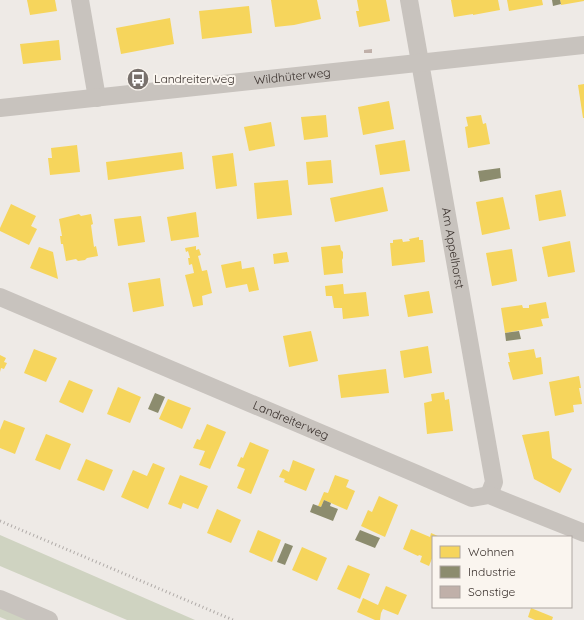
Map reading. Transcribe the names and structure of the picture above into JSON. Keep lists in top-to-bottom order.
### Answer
{
  "streets": {
    "street": ["Wildhüterweg", "Am Appelhorst", "Landreiterweg"]
  },
  "crossings": [
    ["Wildhüterweg", "Am Appelhorst"],
    ["Am Appelhorst", "Landreiterweg"]
  ],
  "places": {
    "bus stop": ["Landreiterweg"]
  },
  "legend": ["Wohnen", "Industrie", "Sonstige"]
}
